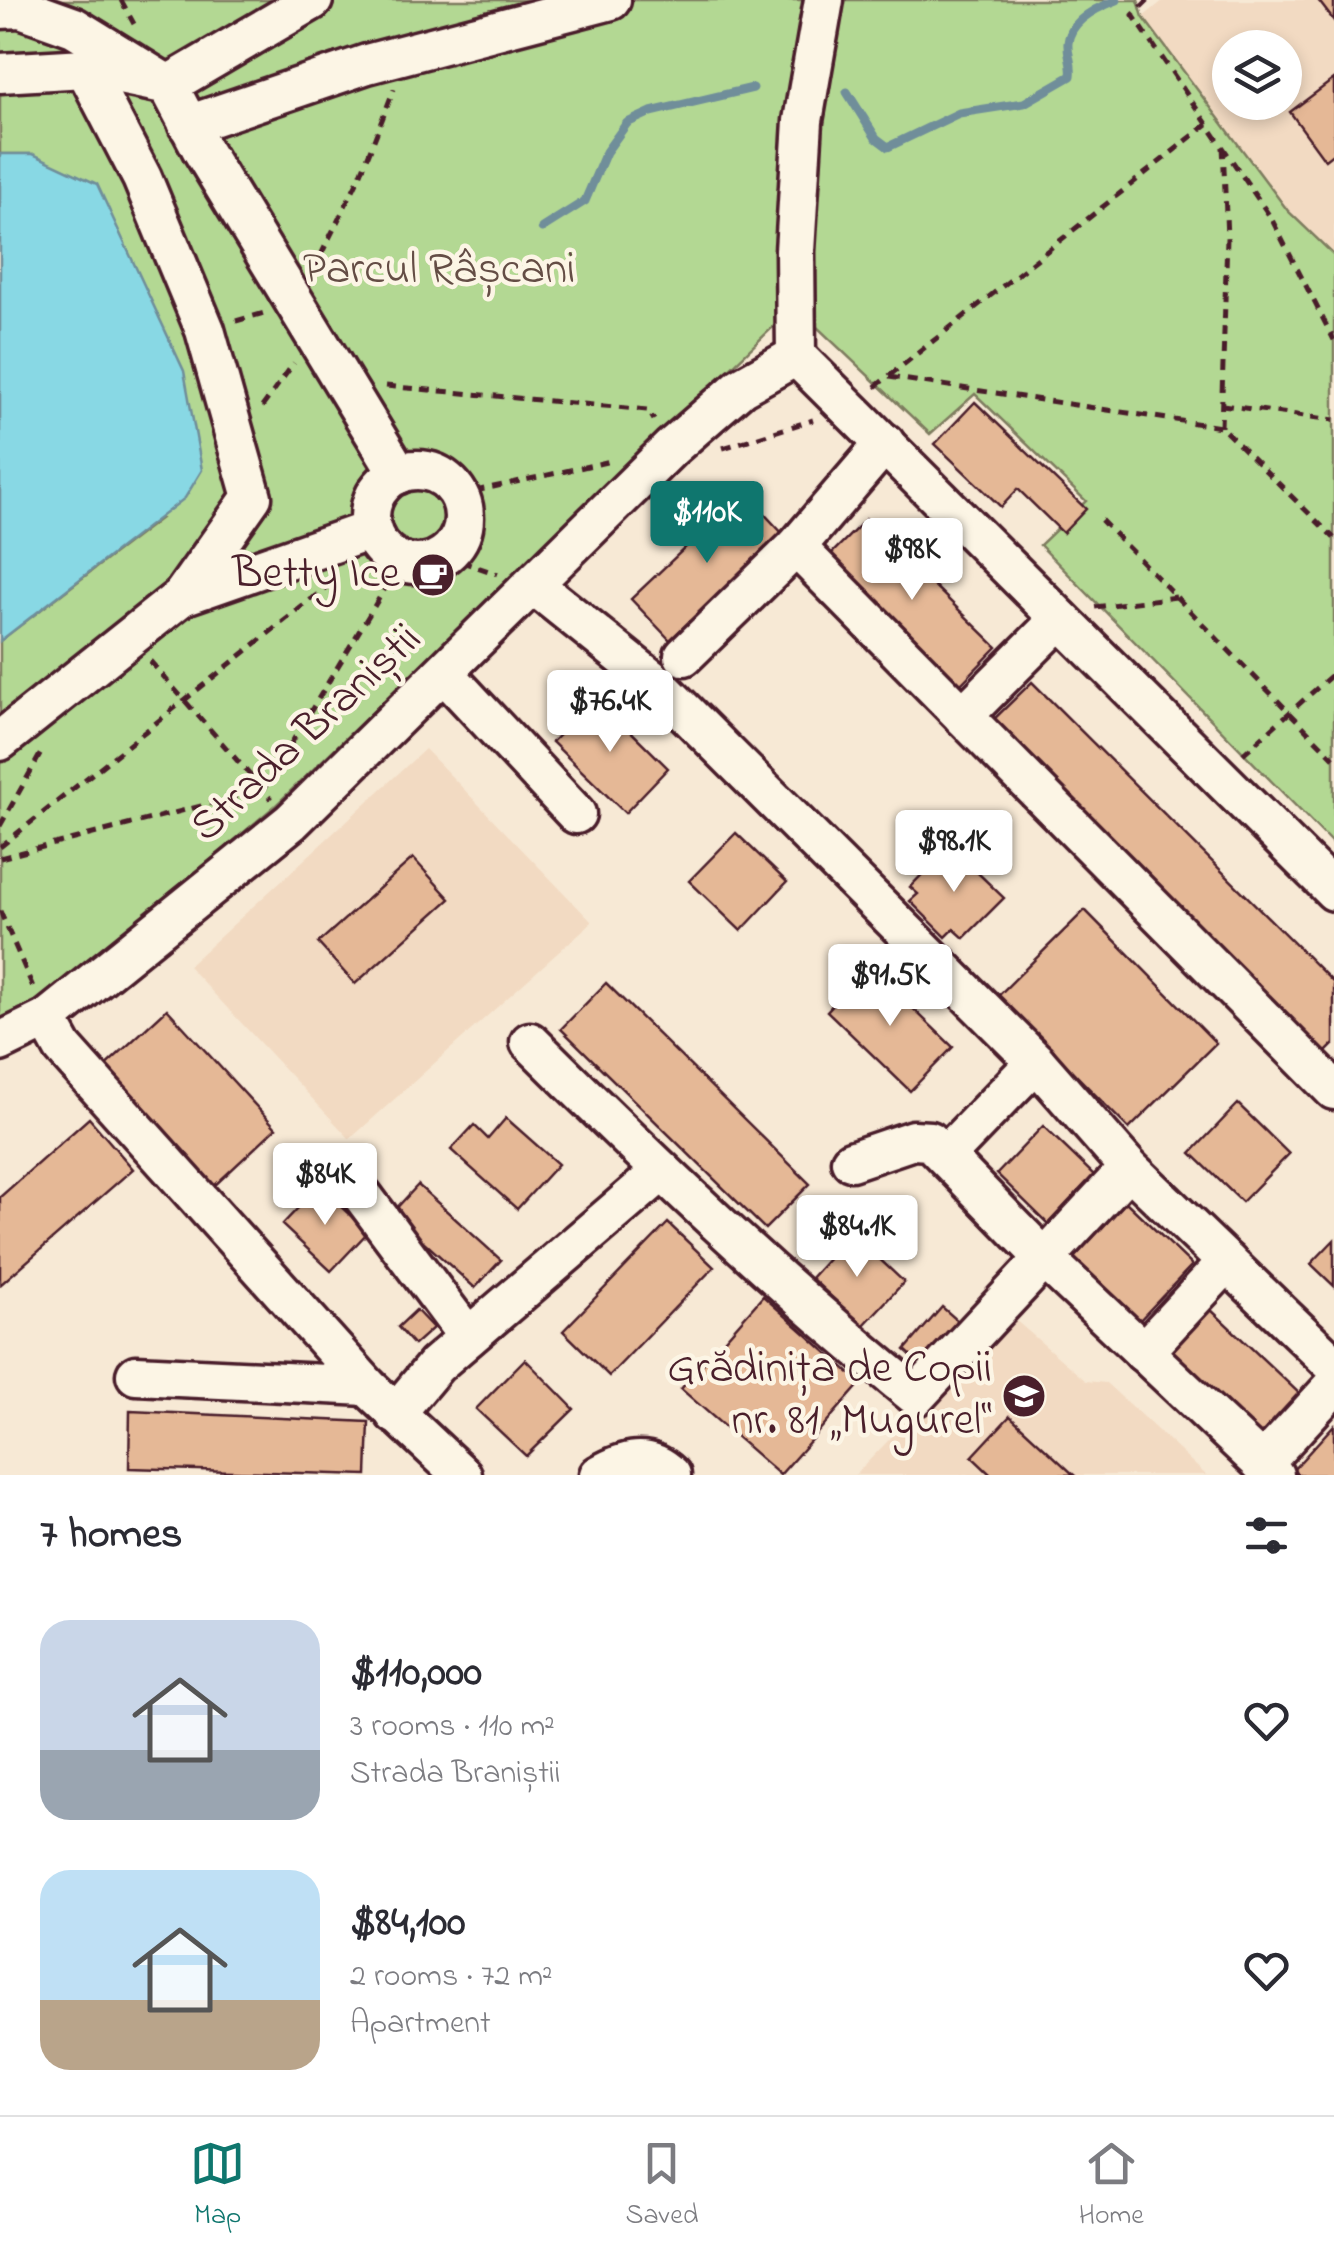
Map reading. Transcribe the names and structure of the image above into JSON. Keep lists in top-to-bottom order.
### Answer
{
  "streets": {
    "street": ["Strada Braniștii"]
  },
  "parks": ["Parcul Râșcani"],
  "places": {
    "cafe": ["Betty Ice"],
    "school or university": ["Grădinița de Copii nr. 81 „Mugurel“"]
  },
  "page": {
    "price": [
      "$110K",
      "$98K",
      "$76.4K",
      "$98.1K",
      "$91.5K",
      "$84K",
      "$84.1K"
    ],
    "heading": "7 homes",
    "list": [
      {
        "name": "$110,000",
        "note": "3 rooms · 110 m² · Strada Braniștii"
      },
      {
        "name": "$84,100",
        "note": "2 rooms · 72 m² · Apartment"
      }
    ],
    "tabs": ["Map", "Saved", "Home"]
  }
}
